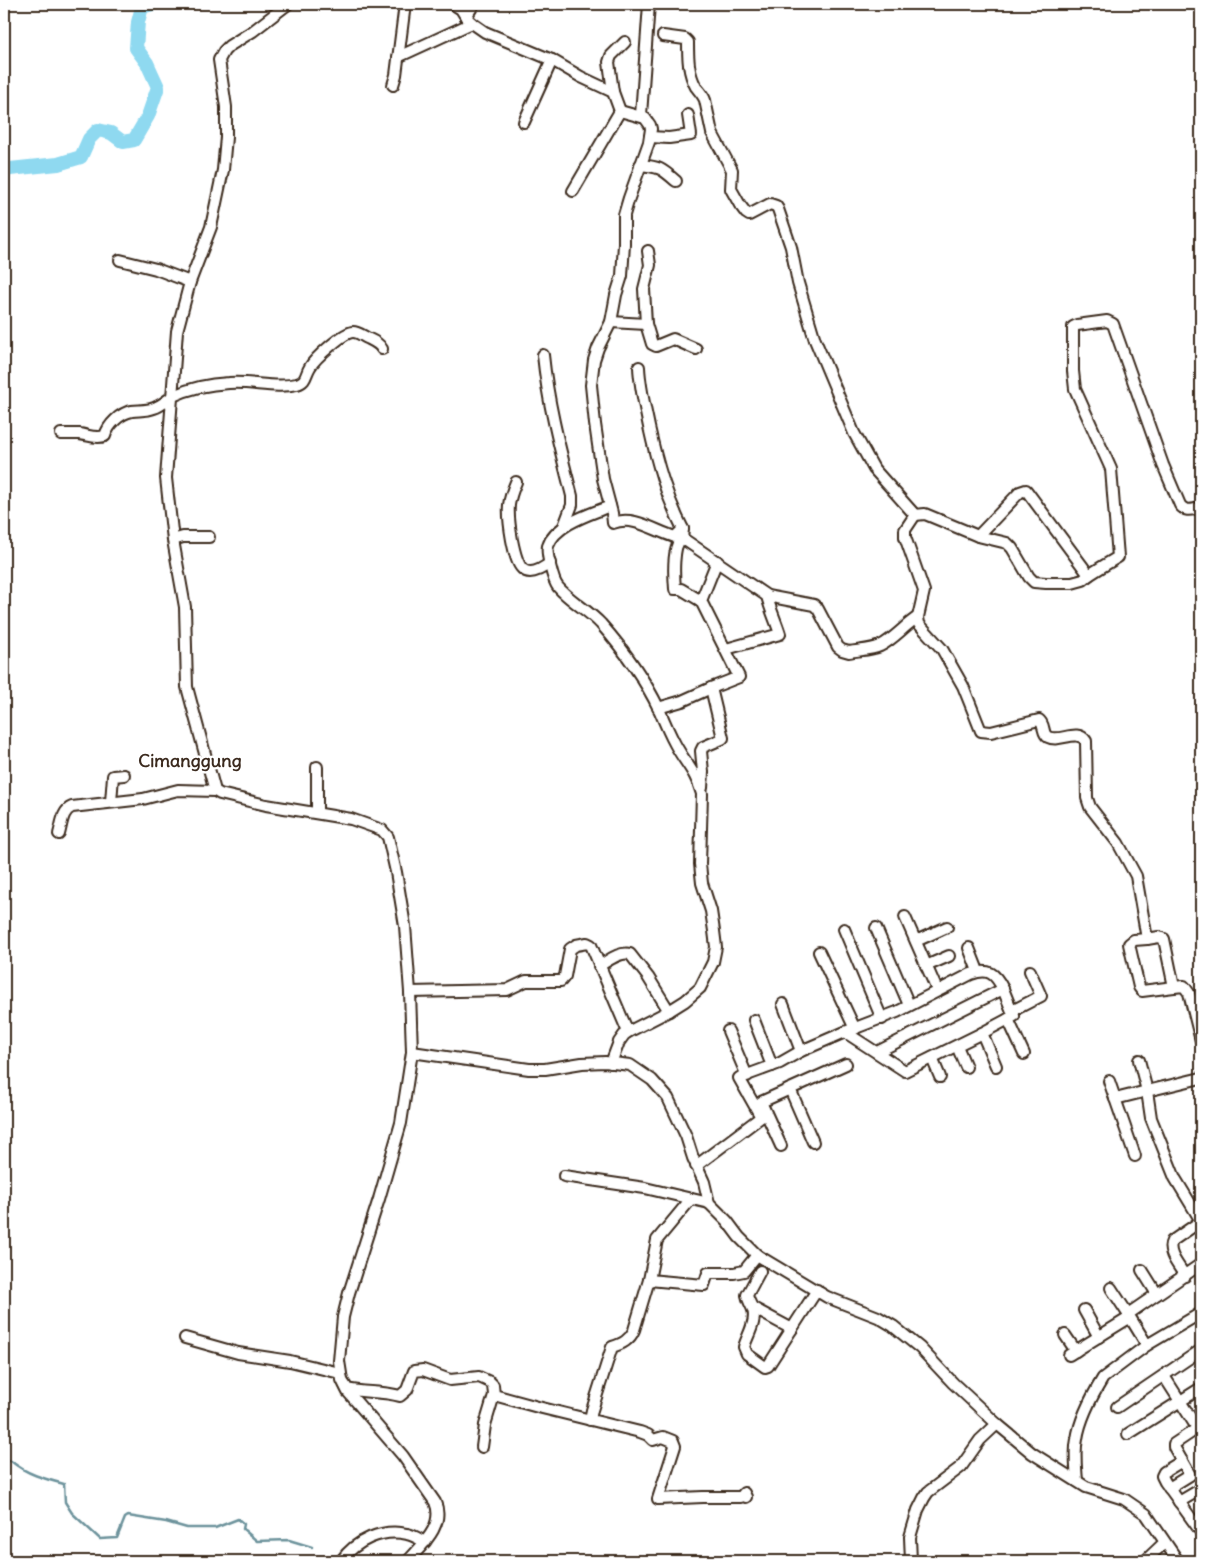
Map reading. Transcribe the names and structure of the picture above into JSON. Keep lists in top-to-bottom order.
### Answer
{
  "districts": ["Cimanggung"]
}
